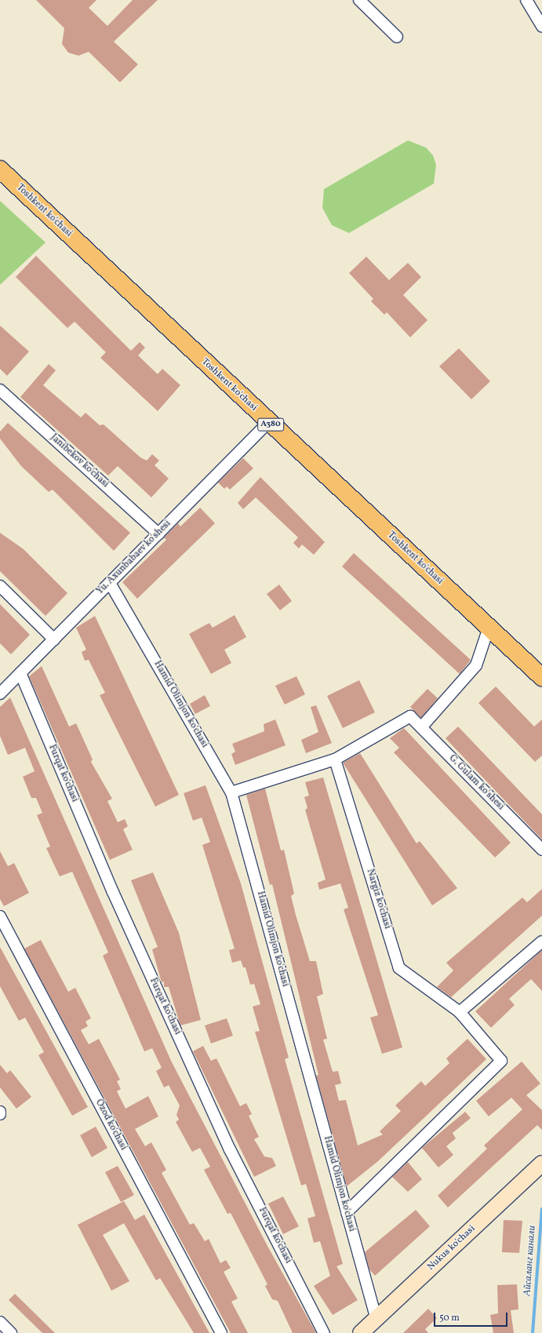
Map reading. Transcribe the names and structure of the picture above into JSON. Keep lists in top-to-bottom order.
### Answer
{
  "streets": {
    "highway": ["Toshkent ko'chasi", "A380"],
    "main road": ["Nukus ko'chasi"],
    "street": [
      "Janibekov ko'chasi",
      "Yu. Axunbabaev ko'shesi",
      "Hamid Olimjon ko'chasi",
      "Furqat ko'chasi",
      "G. Gulam ko'shesi",
      "Nargiz ko'chasi",
      "Ozod ko'chasi"
    ]
  },
  "crossings": [
    ["Toshkent ko'chasi", "Yu. Axunbabaev ko'shesi"],
    ["Janibekov ko'chasi", "Yu. Axunbabaev ko'shesi"],
    ["Yu. Axunbabaev ko'shesi", "Hamid Olimjon ko'chasi"],
    ["Yu. Axunbabaev ko'shesi", "Furqat ko'chasi"],
    ["Hamid Olimjon ko'chasi", "Nargiz ko'chasi"],
    ["Hamid Olimjon ko'chasi", "Nukus ko'chasi"],
    ["G. Gulam ko'shesi", "Nargiz ko'chasi"]
  ],
  "water": ["Айсаланг канали"],
  "scale_bar": "50 m"
}
